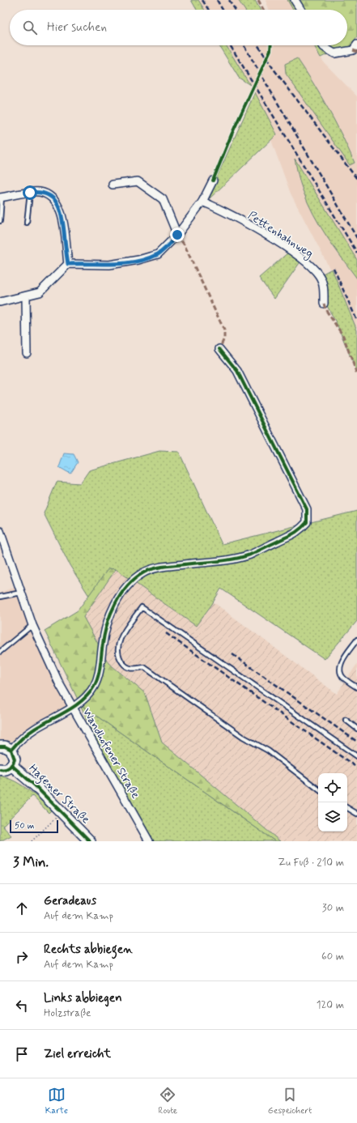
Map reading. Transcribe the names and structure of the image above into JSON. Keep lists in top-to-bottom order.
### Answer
{
  "streets": {
    "main road": ["Hagener Straße"],
    "street": ["Pettenhahnweg", "Wandhofener Straße"]
  },
  "scale_bar": "50 m",
  "page": {
    "search": "Hier suchen",
    "scale": "50 m",
    "heading": ["3 Min.", "Zu Fuß · 210 m"],
    "list": [
      ["Geradeaus", "Auf dem Kamp", "30 m"],
      ["Rechts abbiegen", "Auf dem Kamp", "60 m"],
      ["Links abbiegen", "Holzstraße", "120 m"],
      "Ziel erreicht"
    ],
    "nav": ["Karte", "Route", "Gespeichert"]
  }
}
